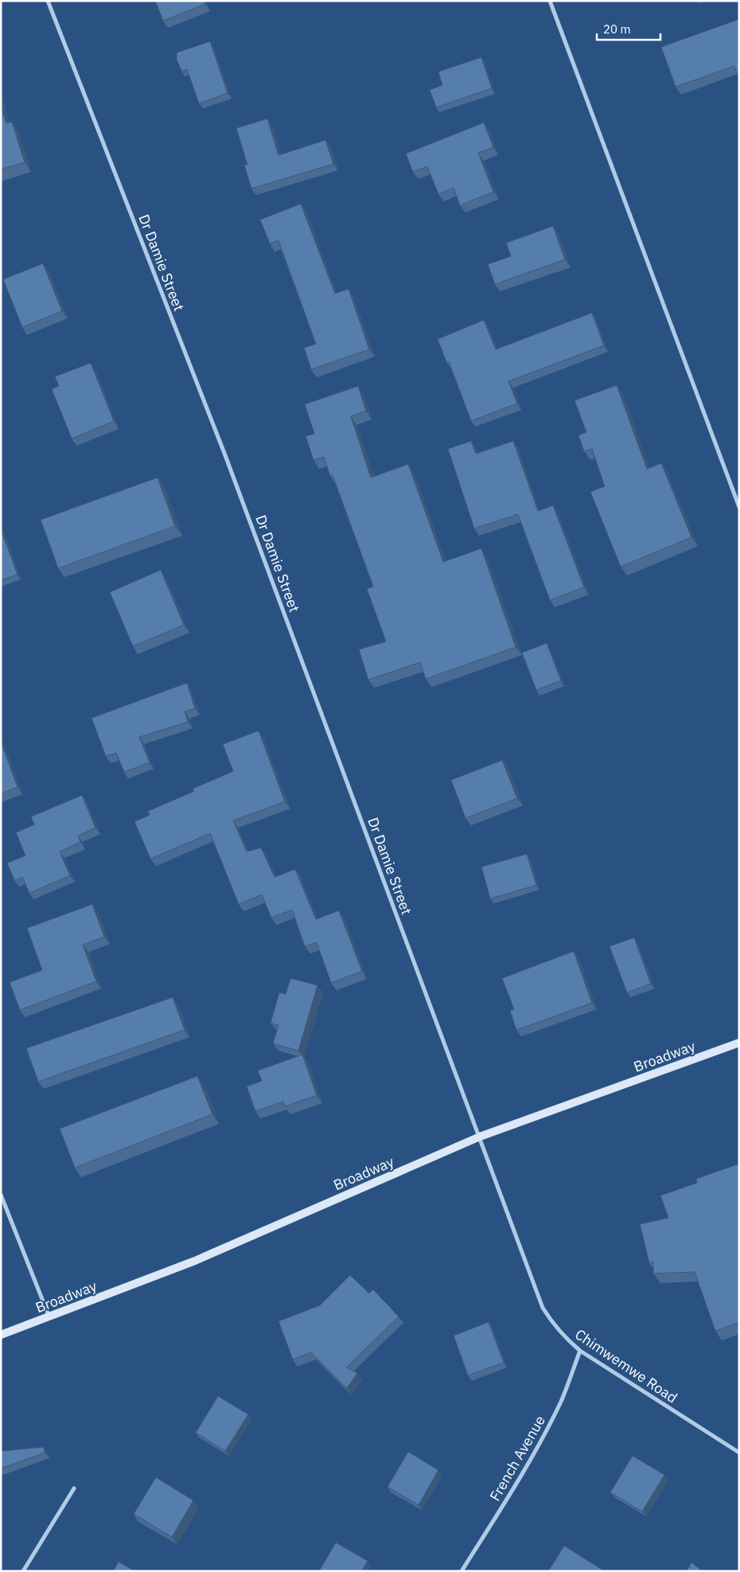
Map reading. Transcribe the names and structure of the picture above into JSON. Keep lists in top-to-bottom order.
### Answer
{
  "streets": {
    "main road": ["Broadway"],
    "street": ["Dr Damie Street", "Chimwemwe Road", "French Avenue"]
  },
  "crossings": [
    ["Dr Damie Street", "Broadway"],
    ["Dr Damie Street", "Chimwemwe Road"],
    ["Broadway", "Chimwemwe Road"],
    ["Chimwemwe Road", "French Avenue"]
  ],
  "scale_bar": "20 m"
}
